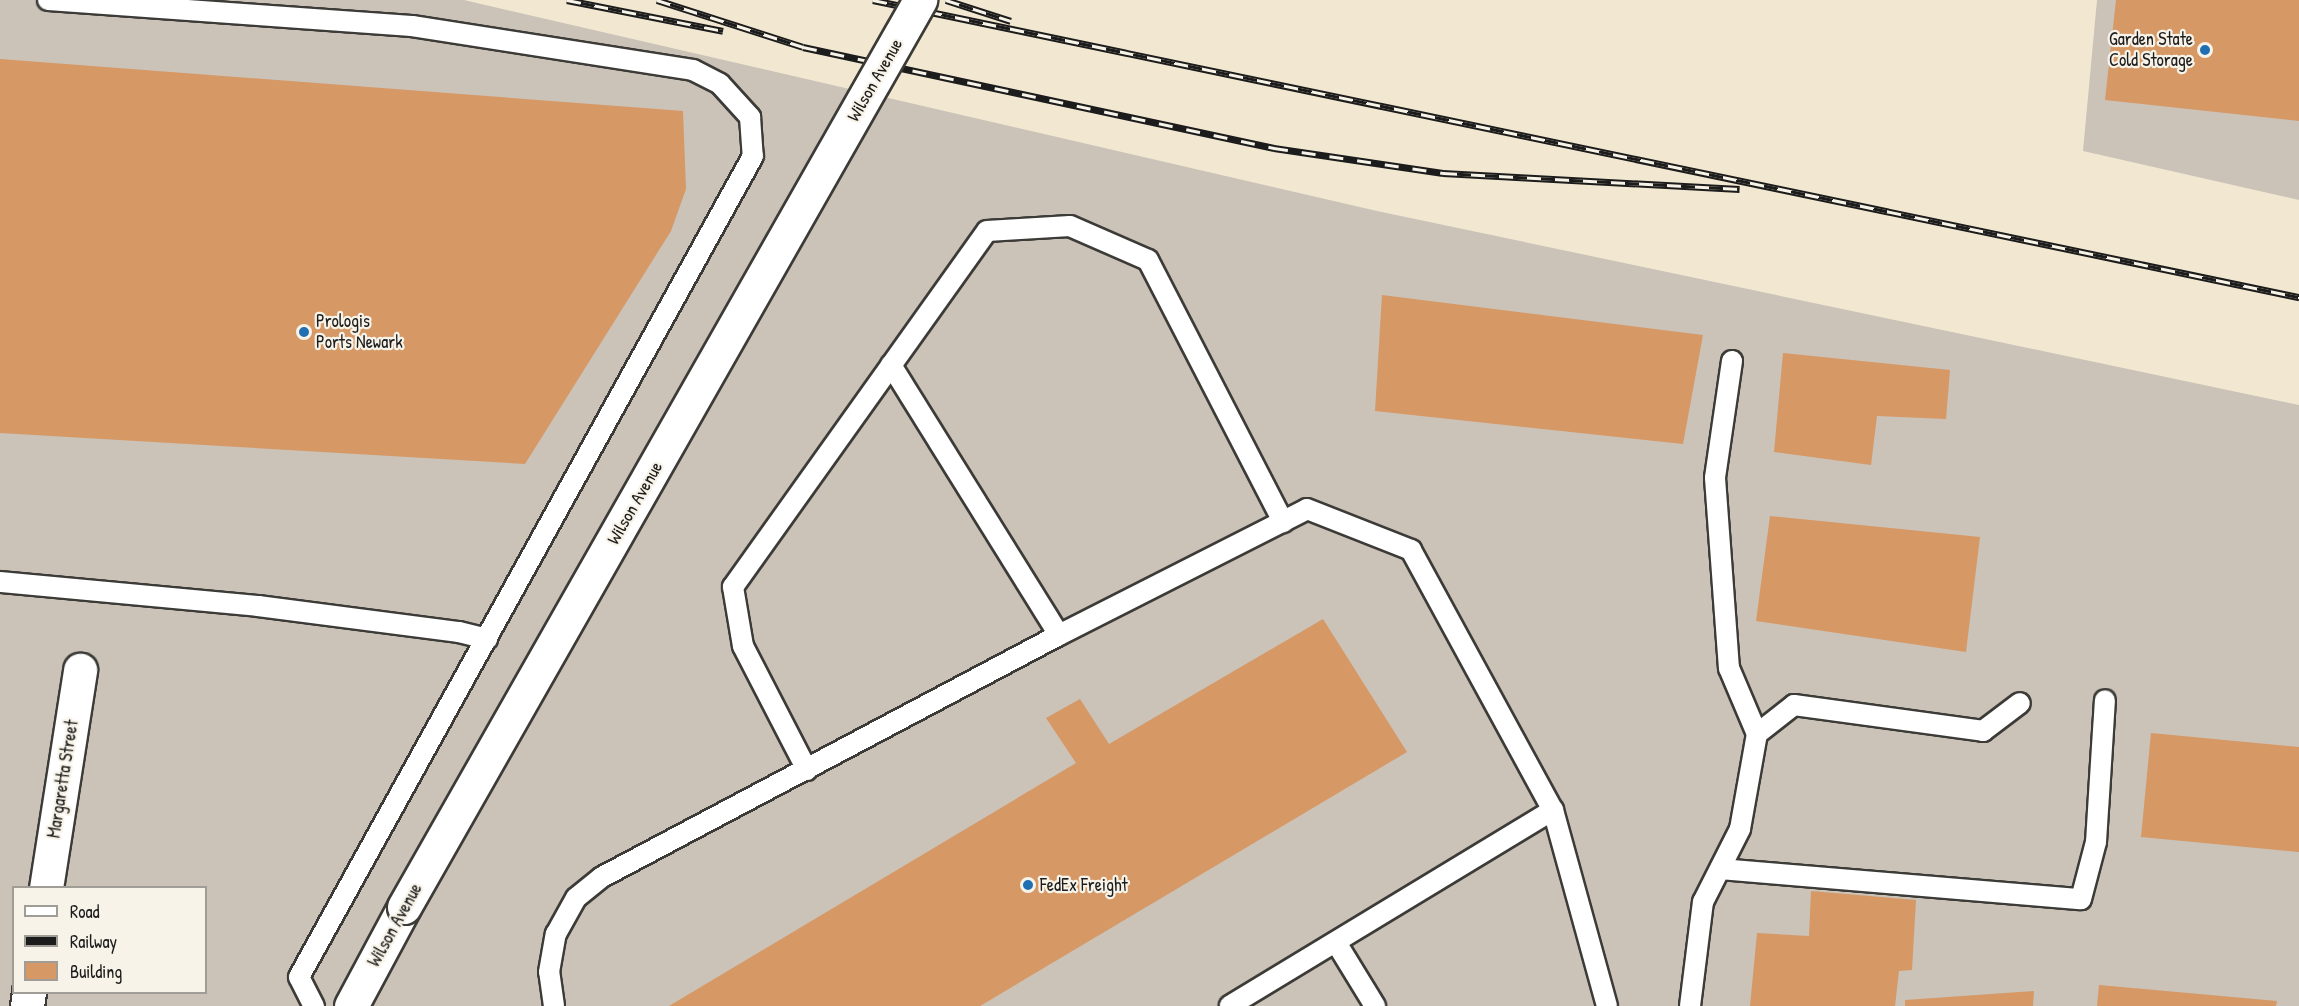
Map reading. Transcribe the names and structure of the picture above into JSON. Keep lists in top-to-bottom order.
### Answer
{
  "streets": {
    "main road": ["Wilson Avenue", "Margaretta Street"]
  },
  "places": ["Garden State Cold Storage", "Prologis Ports Newark", "FedEx Freight"],
  "legend": ["Road", "Railway", "Building"]
}
